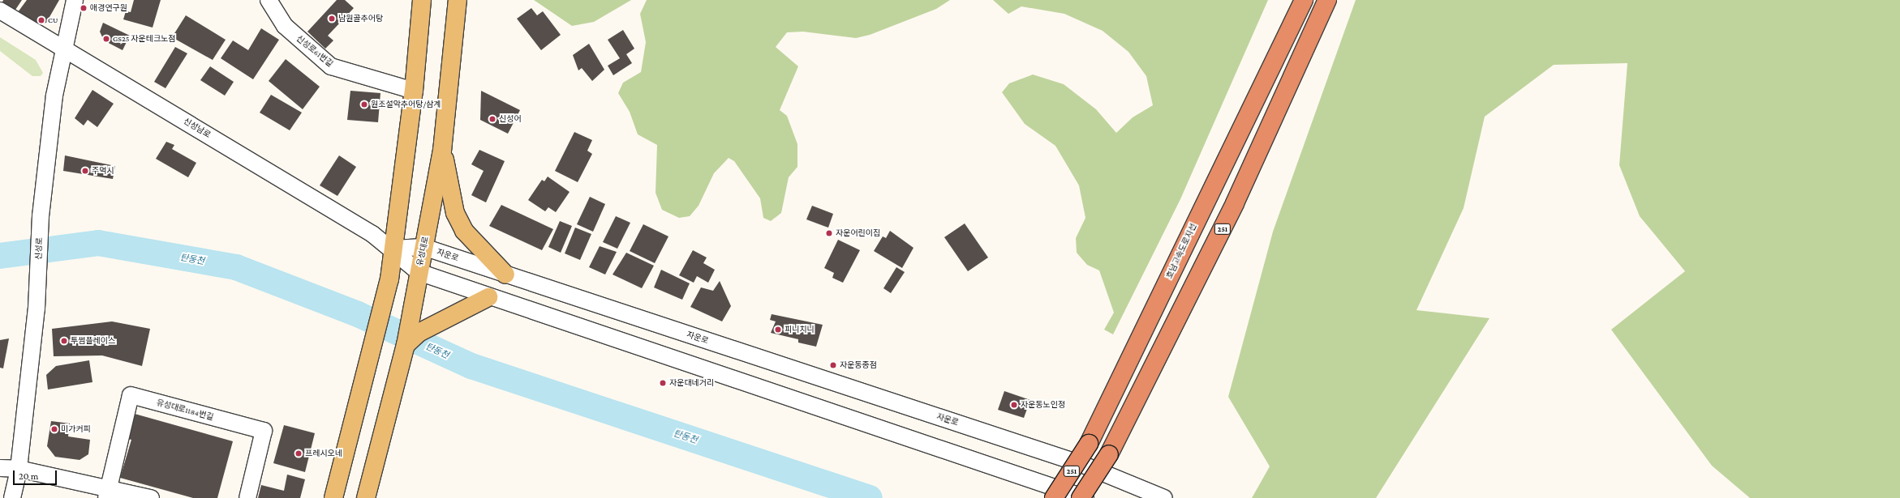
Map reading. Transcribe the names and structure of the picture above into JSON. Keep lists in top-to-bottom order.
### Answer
{
  "streets": {
    "highway": ["251", "호남고속도로지선"],
    "main road": ["유성대로"],
    "street": [
      "신성로61번길",
      "신성남로",
      "신성로",
      "자운로",
      "유성대로1184번길"
    ]
  },
  "crossings": [
    ["신성남로", "신성로"],
    ["신성남로", "자운로"],
    ["유성대로", "자운로"]
  ],
  "water": ["탄동천"],
  "places": [
    "애경연구원",
    "남원골추어탕",
    "CU",
    "GS25 자운테크노점",
    "원조설악추어탕/삼계",
    "신성어",
    "주먹시",
    "자운어린이집",
    "피니치니",
    "투썸플레이스",
    "자운동종점",
    "자운대네거리",
    "자운동노인정",
    "미가커피",
    "프레시오네"
  ],
  "scale_bar": "20 m"
}
